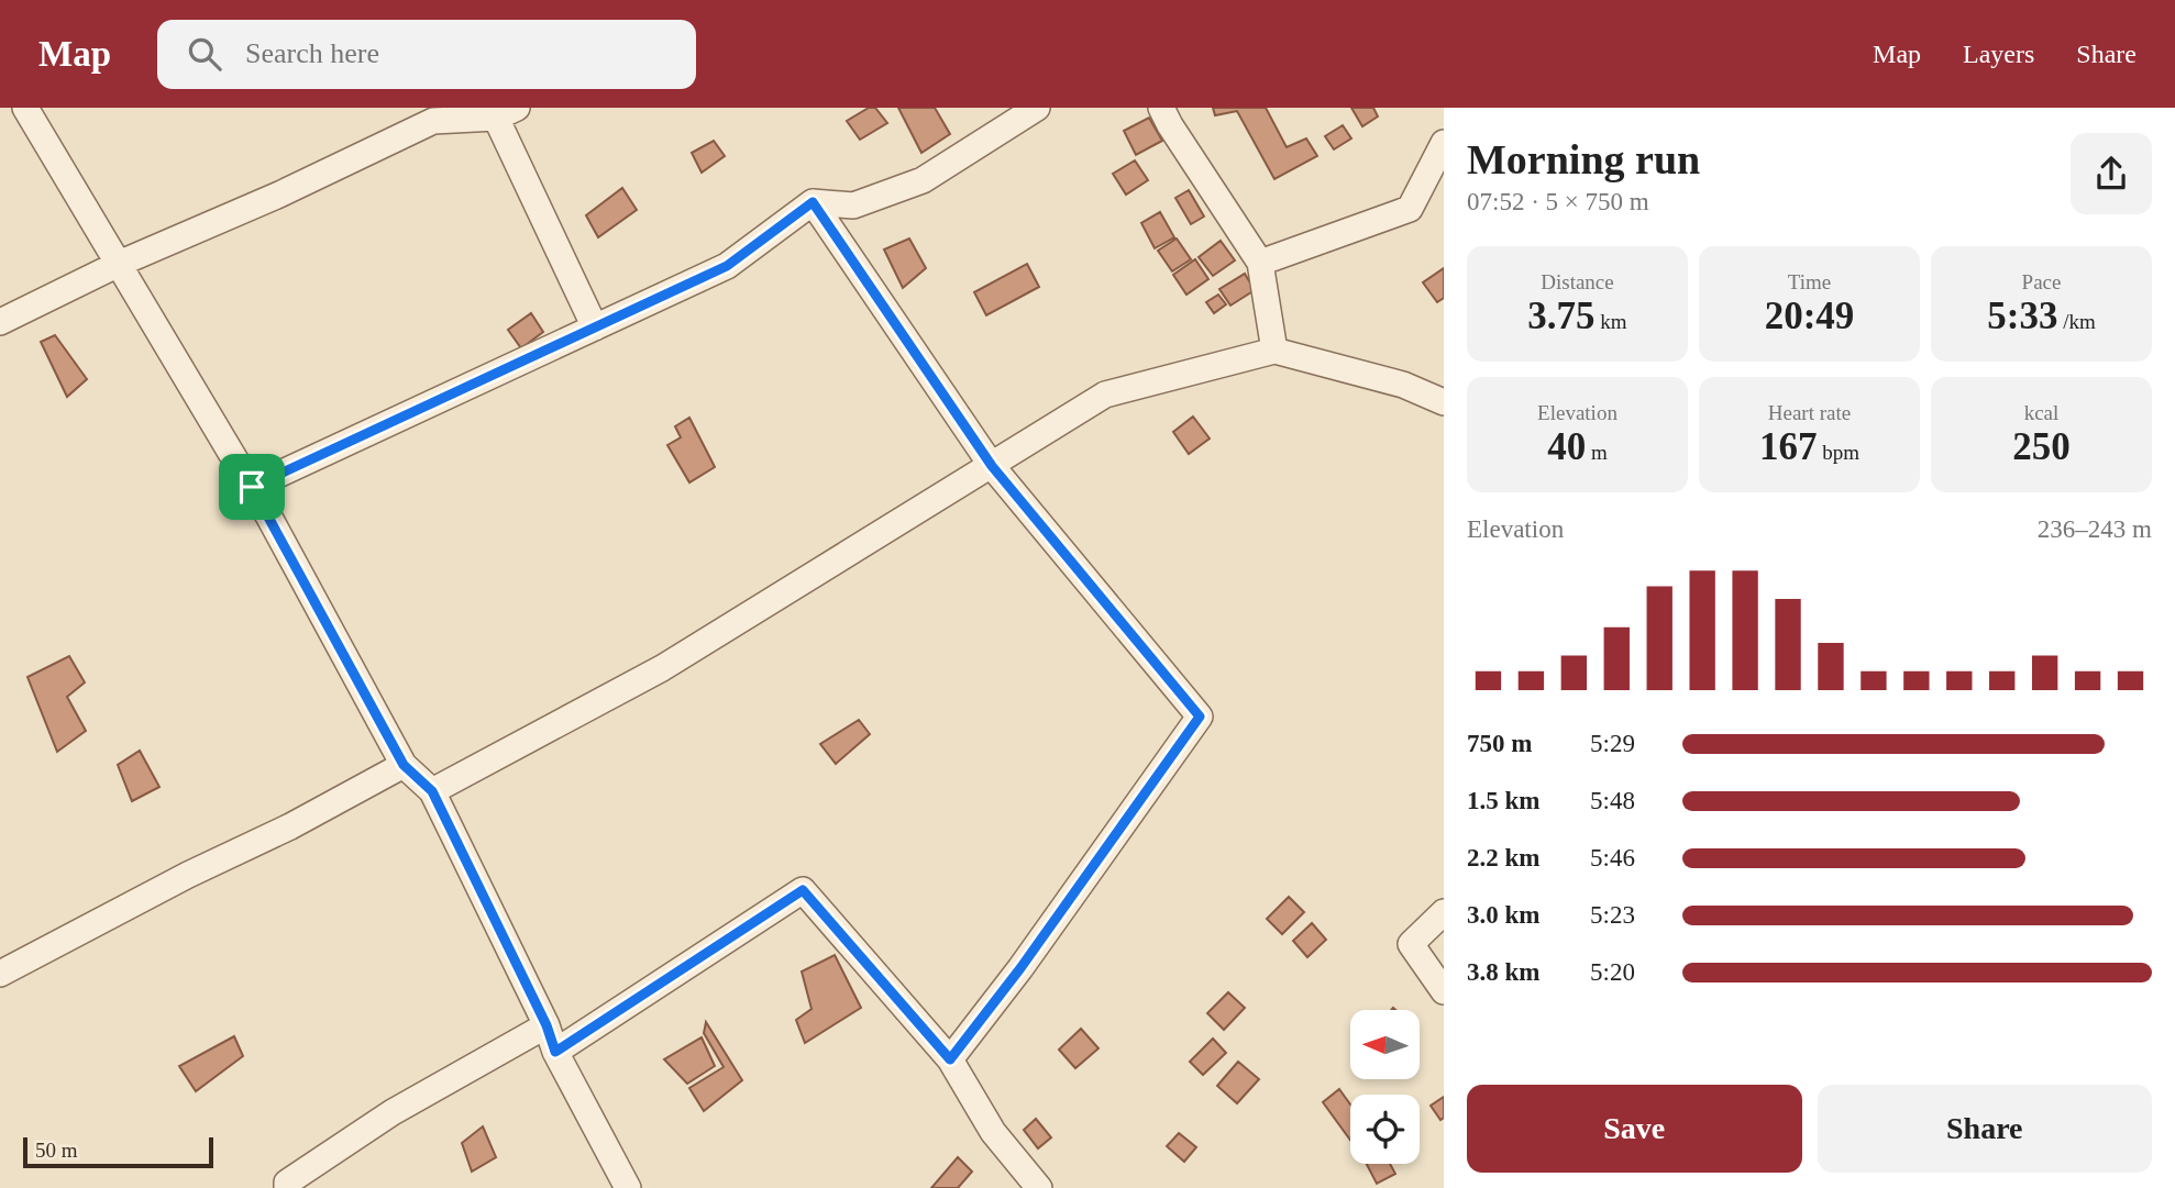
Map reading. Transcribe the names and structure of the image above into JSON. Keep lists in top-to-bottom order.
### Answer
{
  "scale_bar": "50 m",
  "north": "left",
  "page": {
    "header": "Map",
    "search": "Search here",
    "nav": ["Map", "Layers", "Share"],
    "heading": ["Morning run", "07:52 · 5 × 750 m"],
    "stats": [
      ["Distance", "3.75 km"],
      ["Time", "20:49"],
      ["Pace", "5:33 /km"],
      ["Elevation", "40 m"],
      ["Heart rate", "167 bpm"],
      ["kcal", "250"]
    ],
    "chart": ["Elevation", "236–243 m"],
    "list": [
      {
        "name": "750 m",
        "note": "5:29"
      },
      {
        "name": "1.5 km",
        "note": "5:48"
      },
      {
        "name": "2.2 km",
        "note": "5:46"
      },
      {
        "name": "3.0 km",
        "note": "5:23"
      },
      {
        "name": "3.8 km",
        "note": "5:20"
      }
    ],
    "buttons": ["Save", "Share"],
    "scale": "50 m"
  }
}
